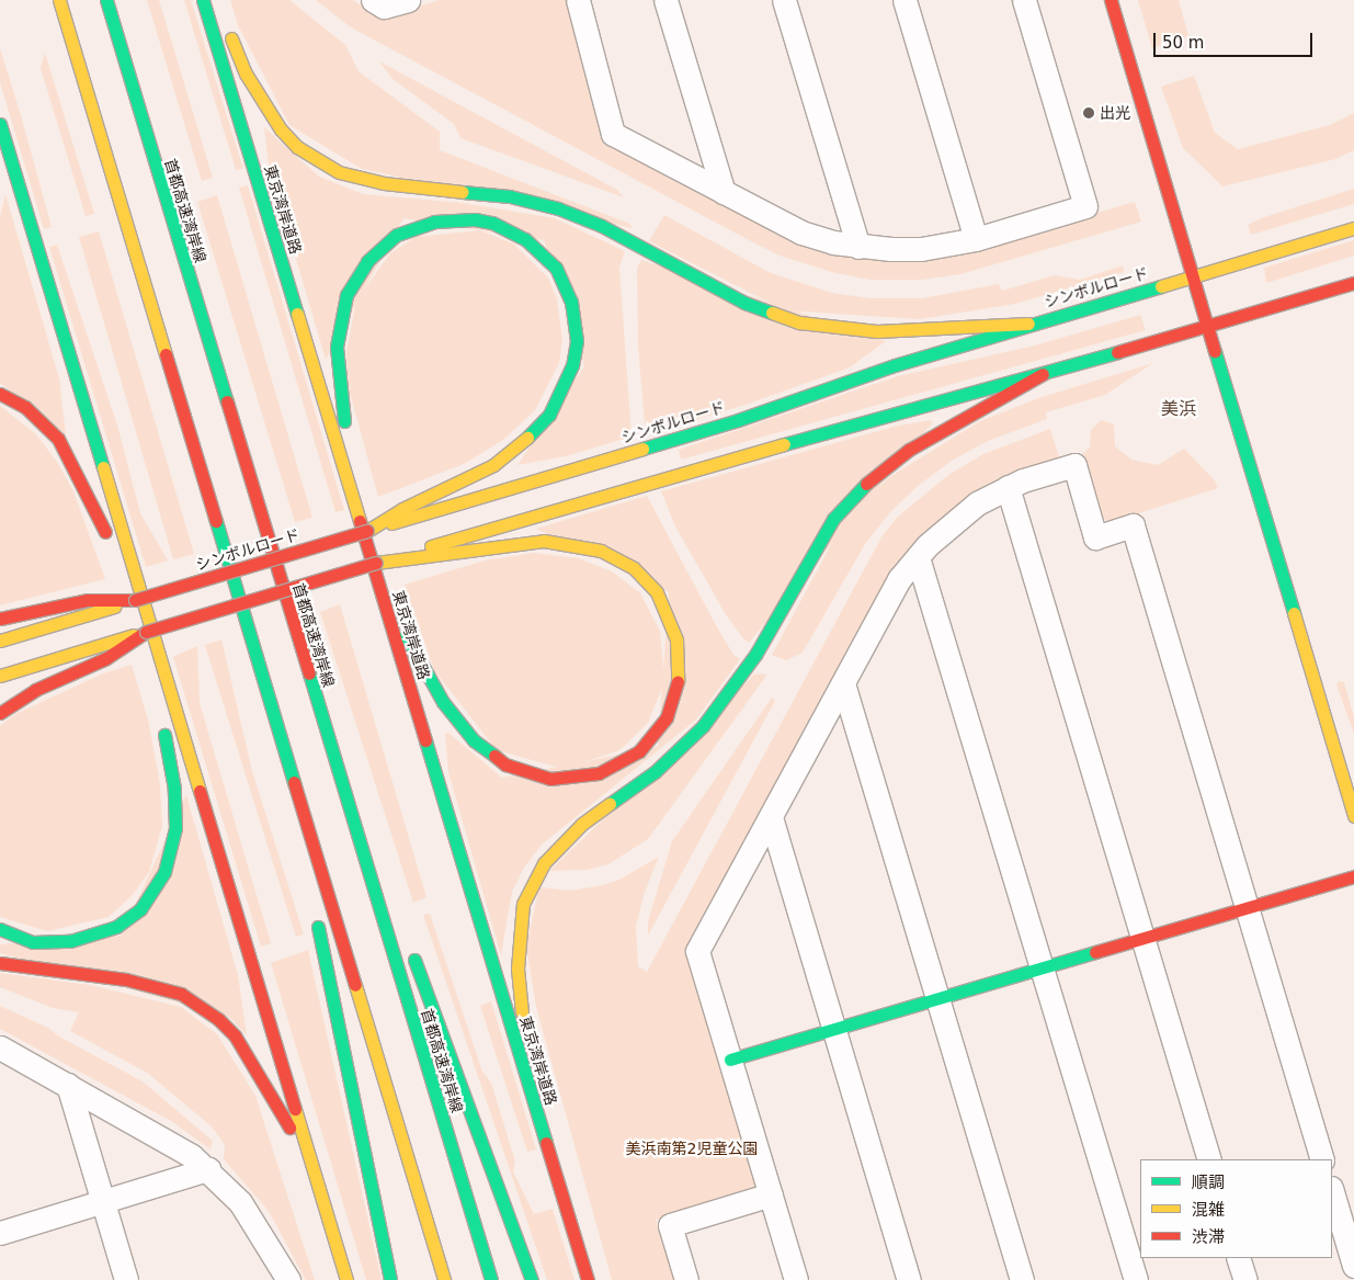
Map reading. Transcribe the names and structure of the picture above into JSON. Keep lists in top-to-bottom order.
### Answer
{
  "streets": {
    "main road": ["東京湾岸道路", "首都高速湾岸線", "シンボルロード"]
  },
  "districts": ["美浜"],
  "parks": ["美浜南第2児童公園"],
  "places": ["出光"],
  "legend": ["順調", "混雑", "渋滞"],
  "scale_bar": "50 m"
}
